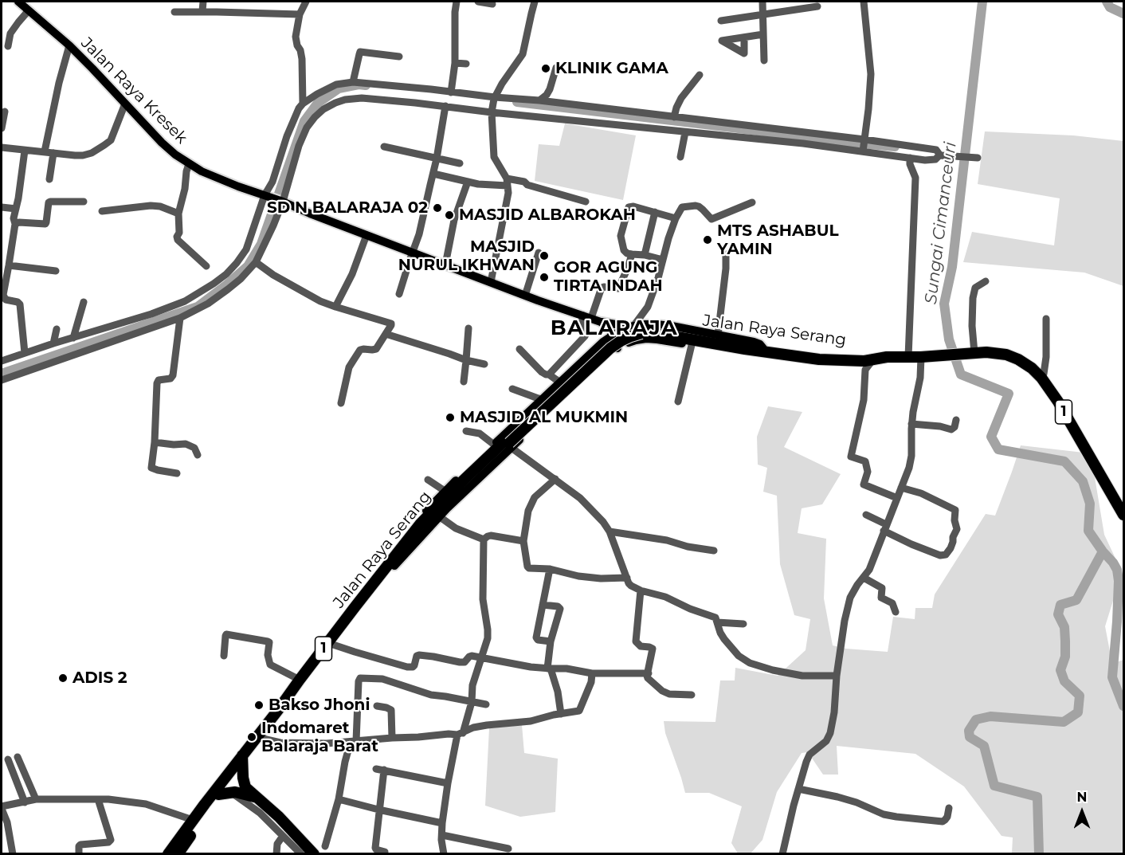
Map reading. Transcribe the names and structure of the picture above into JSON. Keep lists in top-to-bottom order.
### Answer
{
  "streets": {
    "highway": ["Jalan Raya Serang", "1"],
    "main road": ["Jalan Raya Kresek"]
  },
  "districts": ["BALARAJA"],
  "water": ["Sungai Cimanceuri"],
  "places": [
    "KLINIK GAMA",
    "SD N BALARAJA 02",
    "MASJID ALBAROKAH",
    "MTS ASHABUL YAMIN",
    "MASJID NURUL IKHWAN",
    "GOR AGUNG TIRTA INDAH",
    "MASJID AL MUKMIN",
    "ADIS 2",
    "Bakso Jhoni",
    "Indomaret Balaraja Barat"
  ],
  "north": "top"
}
